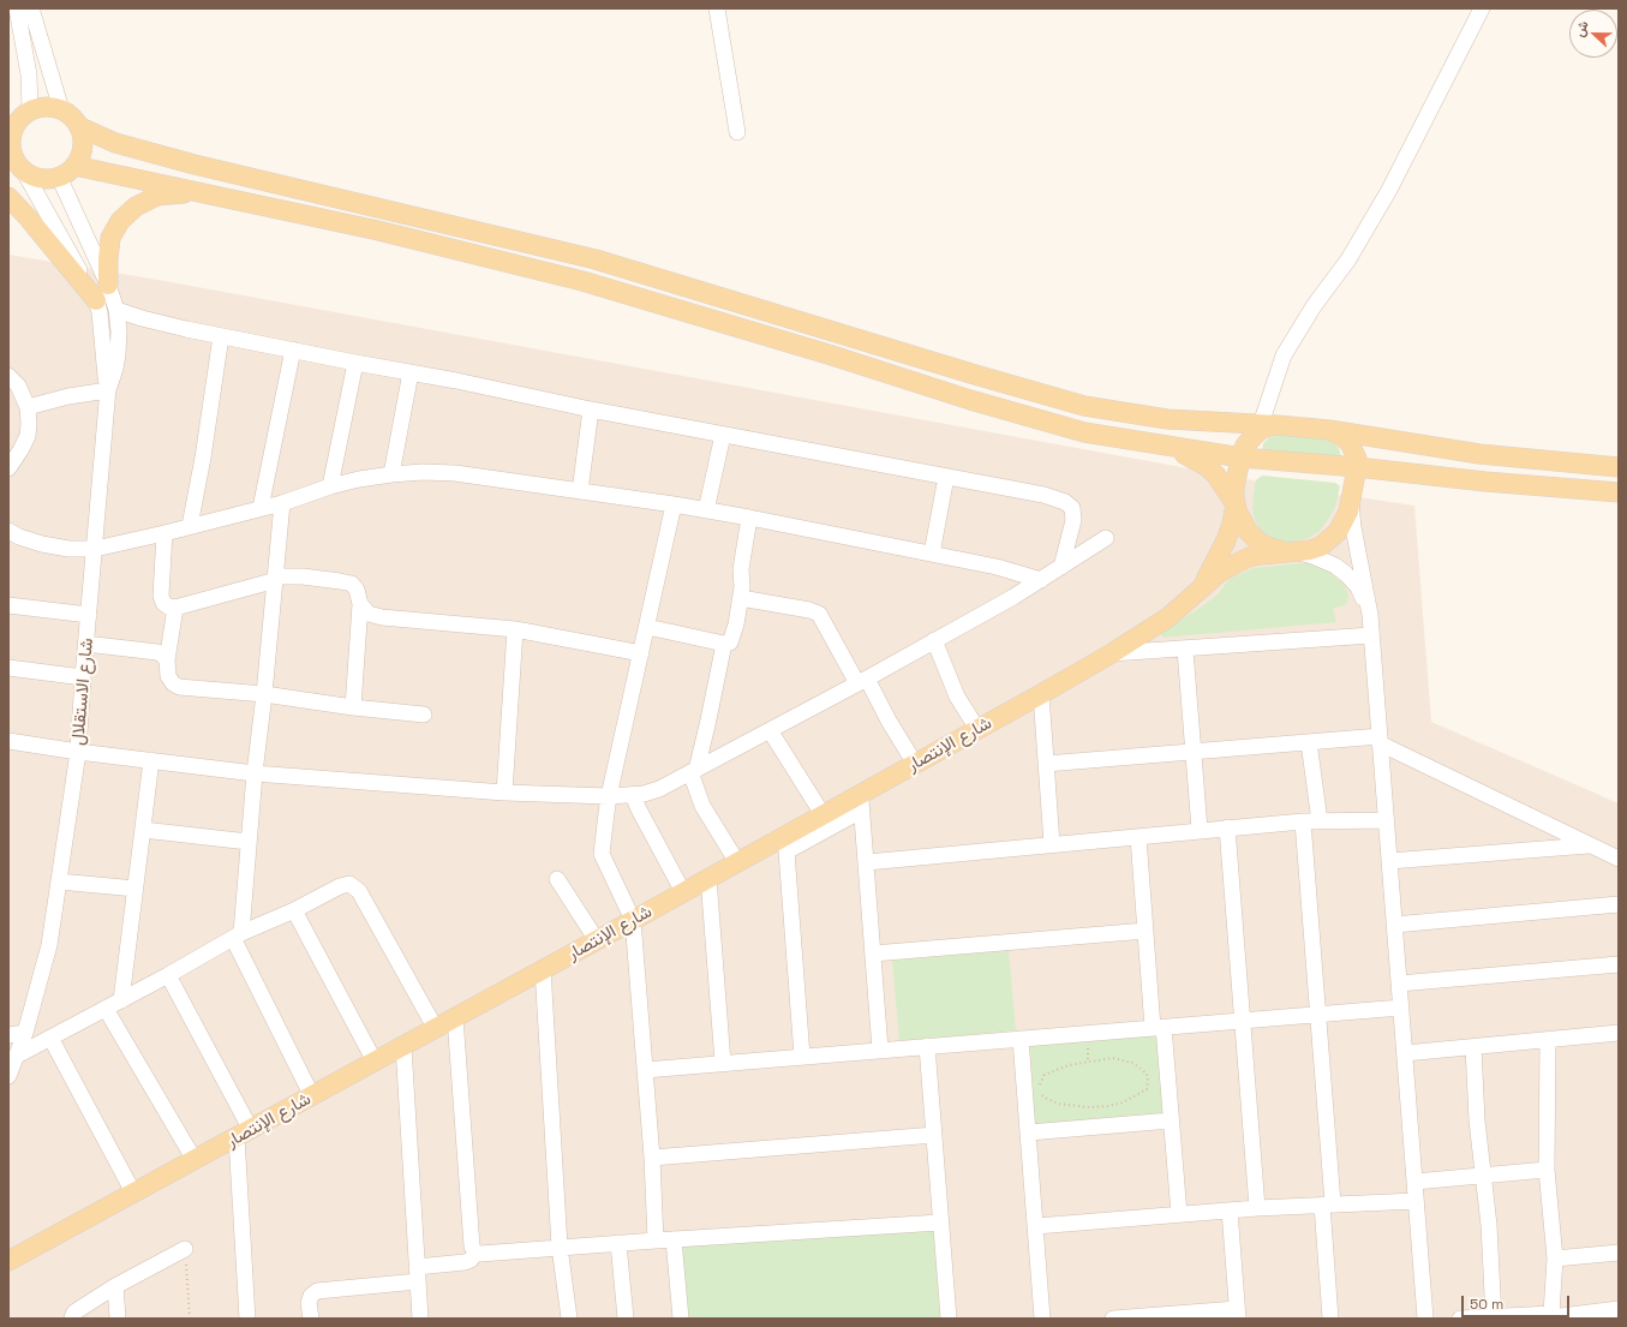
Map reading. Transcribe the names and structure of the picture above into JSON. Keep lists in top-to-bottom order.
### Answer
{
  "streets": {
    "main road": ["شارع الإنتصار"],
    "street": ["شارع الاستقلال"]
  },
  "scale_bar": "50 m",
  "north": "left"
}
